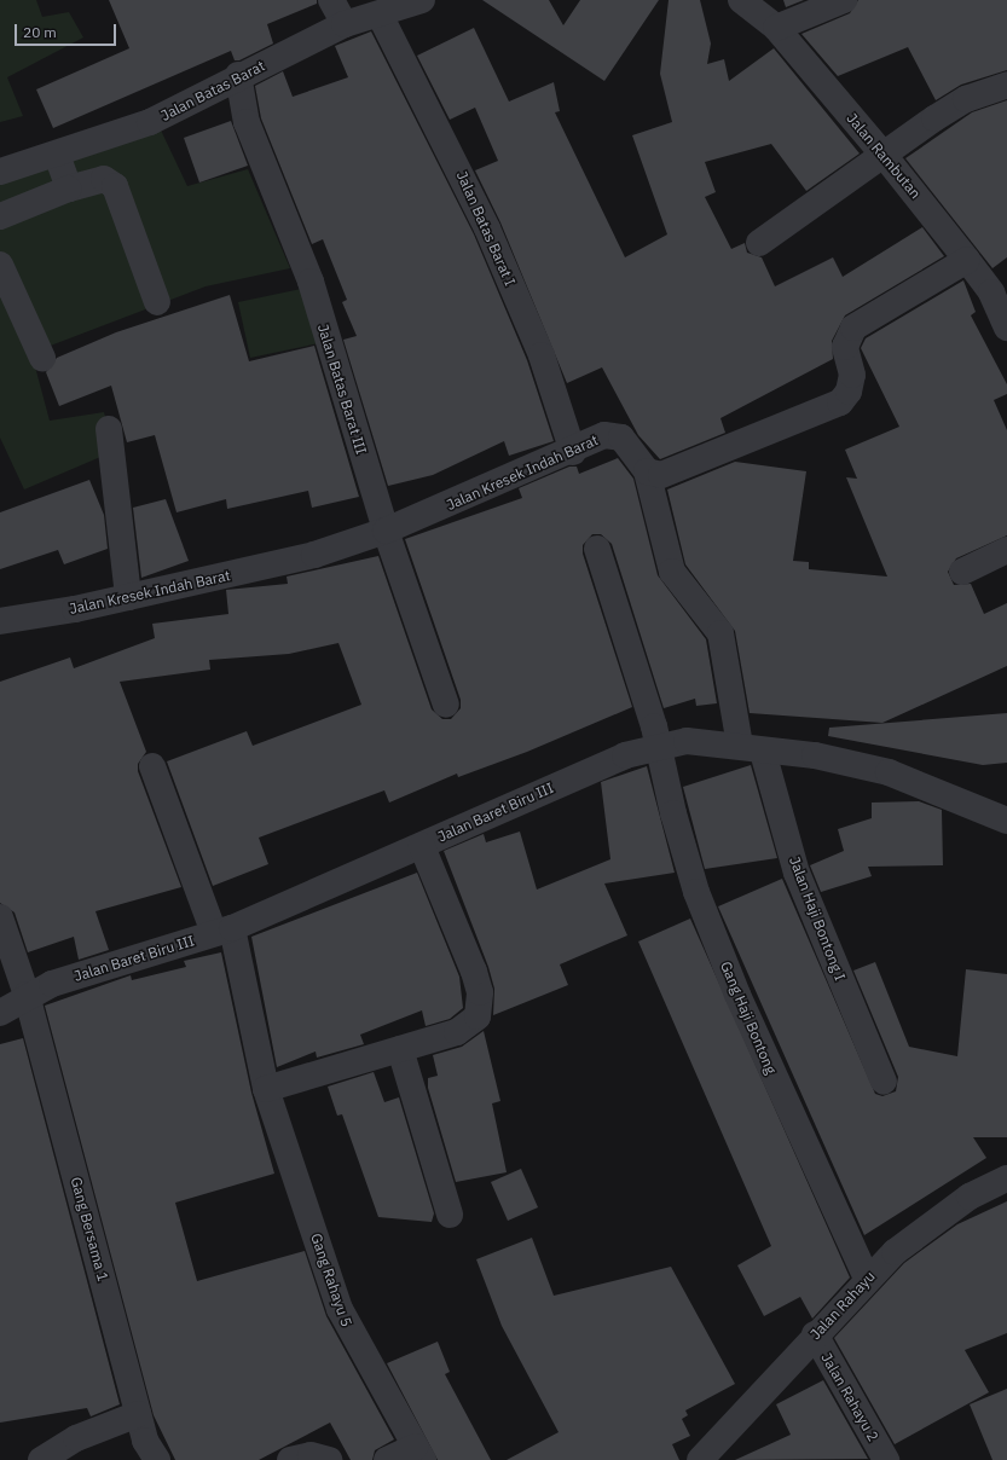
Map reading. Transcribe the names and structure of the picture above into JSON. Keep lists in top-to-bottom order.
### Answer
{
  "streets": {
    "street": [
      "Jalan Batas Barat",
      "Jalan Rambutan",
      "Jalan Batas Barat I",
      "Jalan Batas Barat III",
      "Jalan Kresek Indah Barat",
      "Jalan Baret Biru III",
      "Jalan Haji Bontong I",
      "Gang Haji Bontong",
      "Gang Bersama 1",
      "Gang Rahayu 5",
      "Jalan Rahayu",
      "Jalan Rahayu 2"
    ]
  },
  "crossings": [
    ["Jalan Batas Barat", "Jalan Batas Barat I"],
    ["Jalan Batas Barat", "Jalan Batas Barat III"],
    ["Jalan Batas Barat I", "Jalan Kresek Indah Barat"],
    ["Jalan Batas Barat III", "Jalan Kresek Indah Barat"],
    ["Jalan Kresek Indah Barat", "Jalan Haji Bontong I"],
    ["Jalan Baret Biru III", "Jalan Haji Bontong I"],
    ["Jalan Baret Biru III", "Gang Haji Bontong"],
    ["Jalan Baret Biru III", "Gang Bersama 1"],
    ["Jalan Baret Biru III", "Gang Rahayu 5"],
    ["Gang Haji Bontong", "Jalan Rahayu"],
    ["Jalan Rahayu", "Jalan Rahayu 2"]
  ],
  "scale_bar": "20 m"
}
